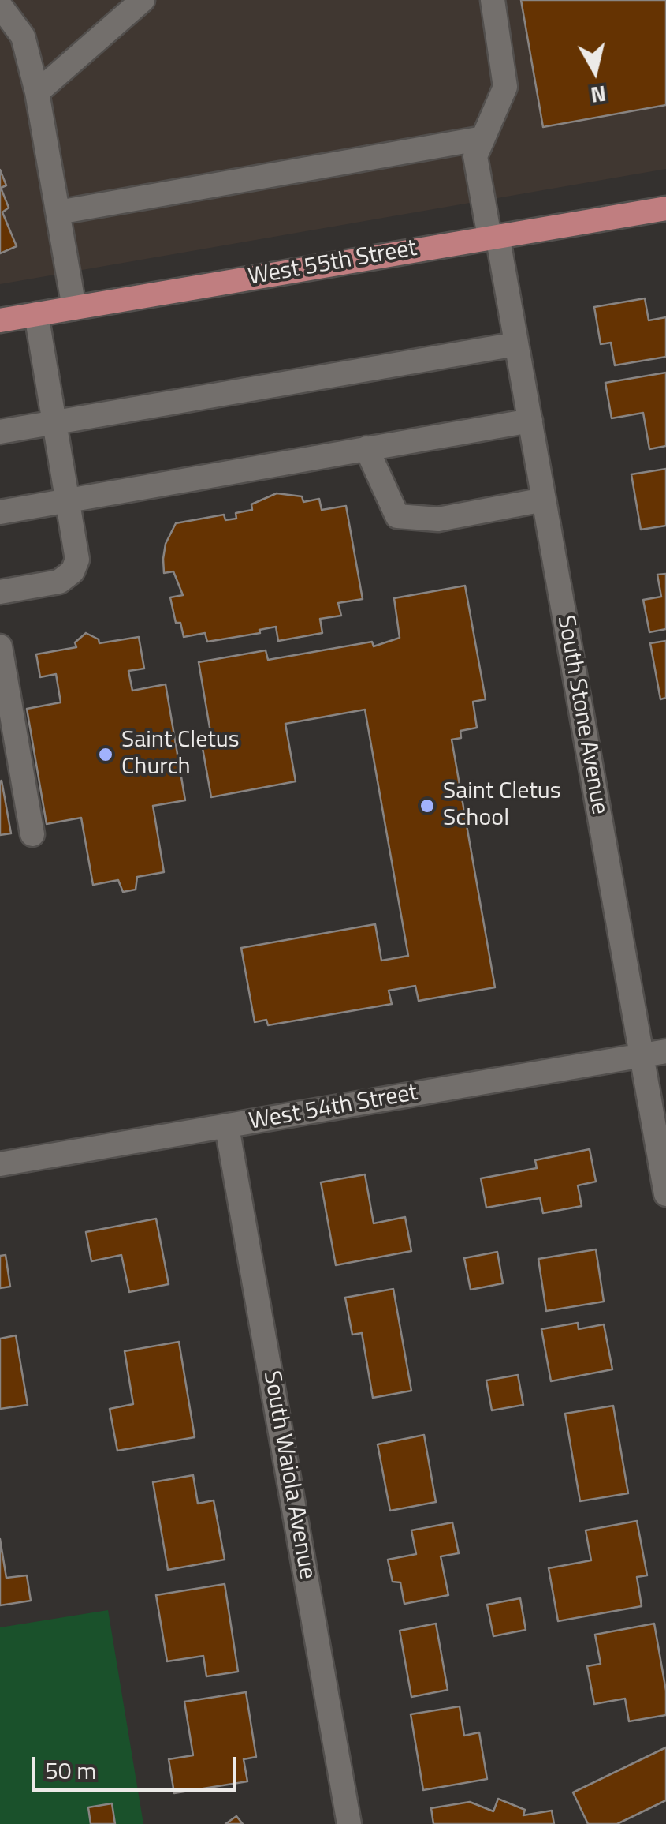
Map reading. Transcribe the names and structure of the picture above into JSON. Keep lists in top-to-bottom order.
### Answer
{
  "streets": {
    "main road": ["West 55th Street"],
    "street": ["South Stone Avenue", "West 54th Street", "South Waiola Avenue"]
  },
  "crossings": [
    ["West 55th Street", "South Stone Avenue"],
    ["South Stone Avenue", "West 54th Street"],
    ["West 54th Street", "South Waiola Avenue"]
  ],
  "places": ["Saint Cletus Church", "Saint Cletus School"],
  "scale_bar": "50 m",
  "north": "bottom"
}
